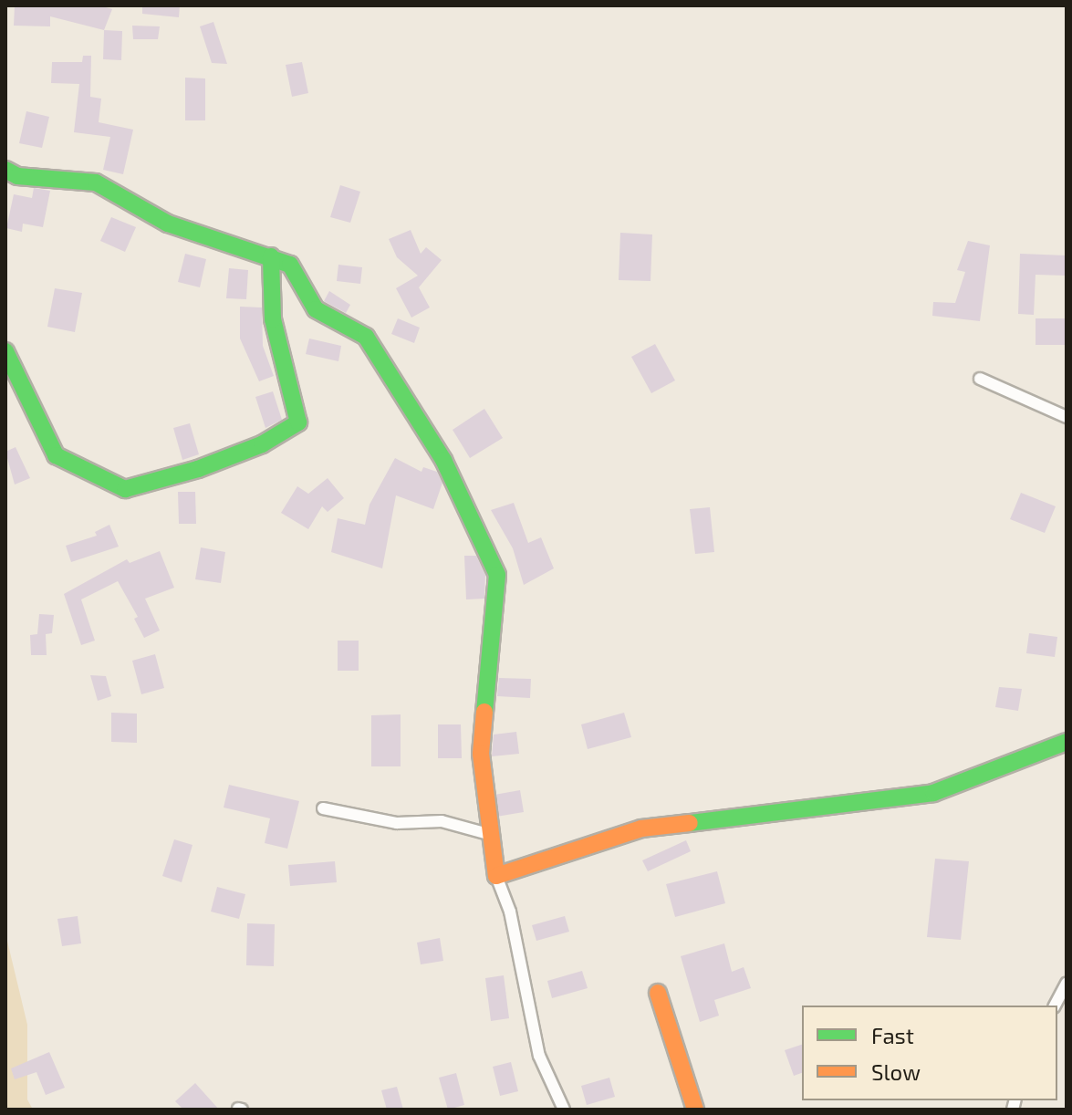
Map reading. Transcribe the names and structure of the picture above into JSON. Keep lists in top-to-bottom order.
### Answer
{
  "legend": ["Fast", "Slow"]
}
